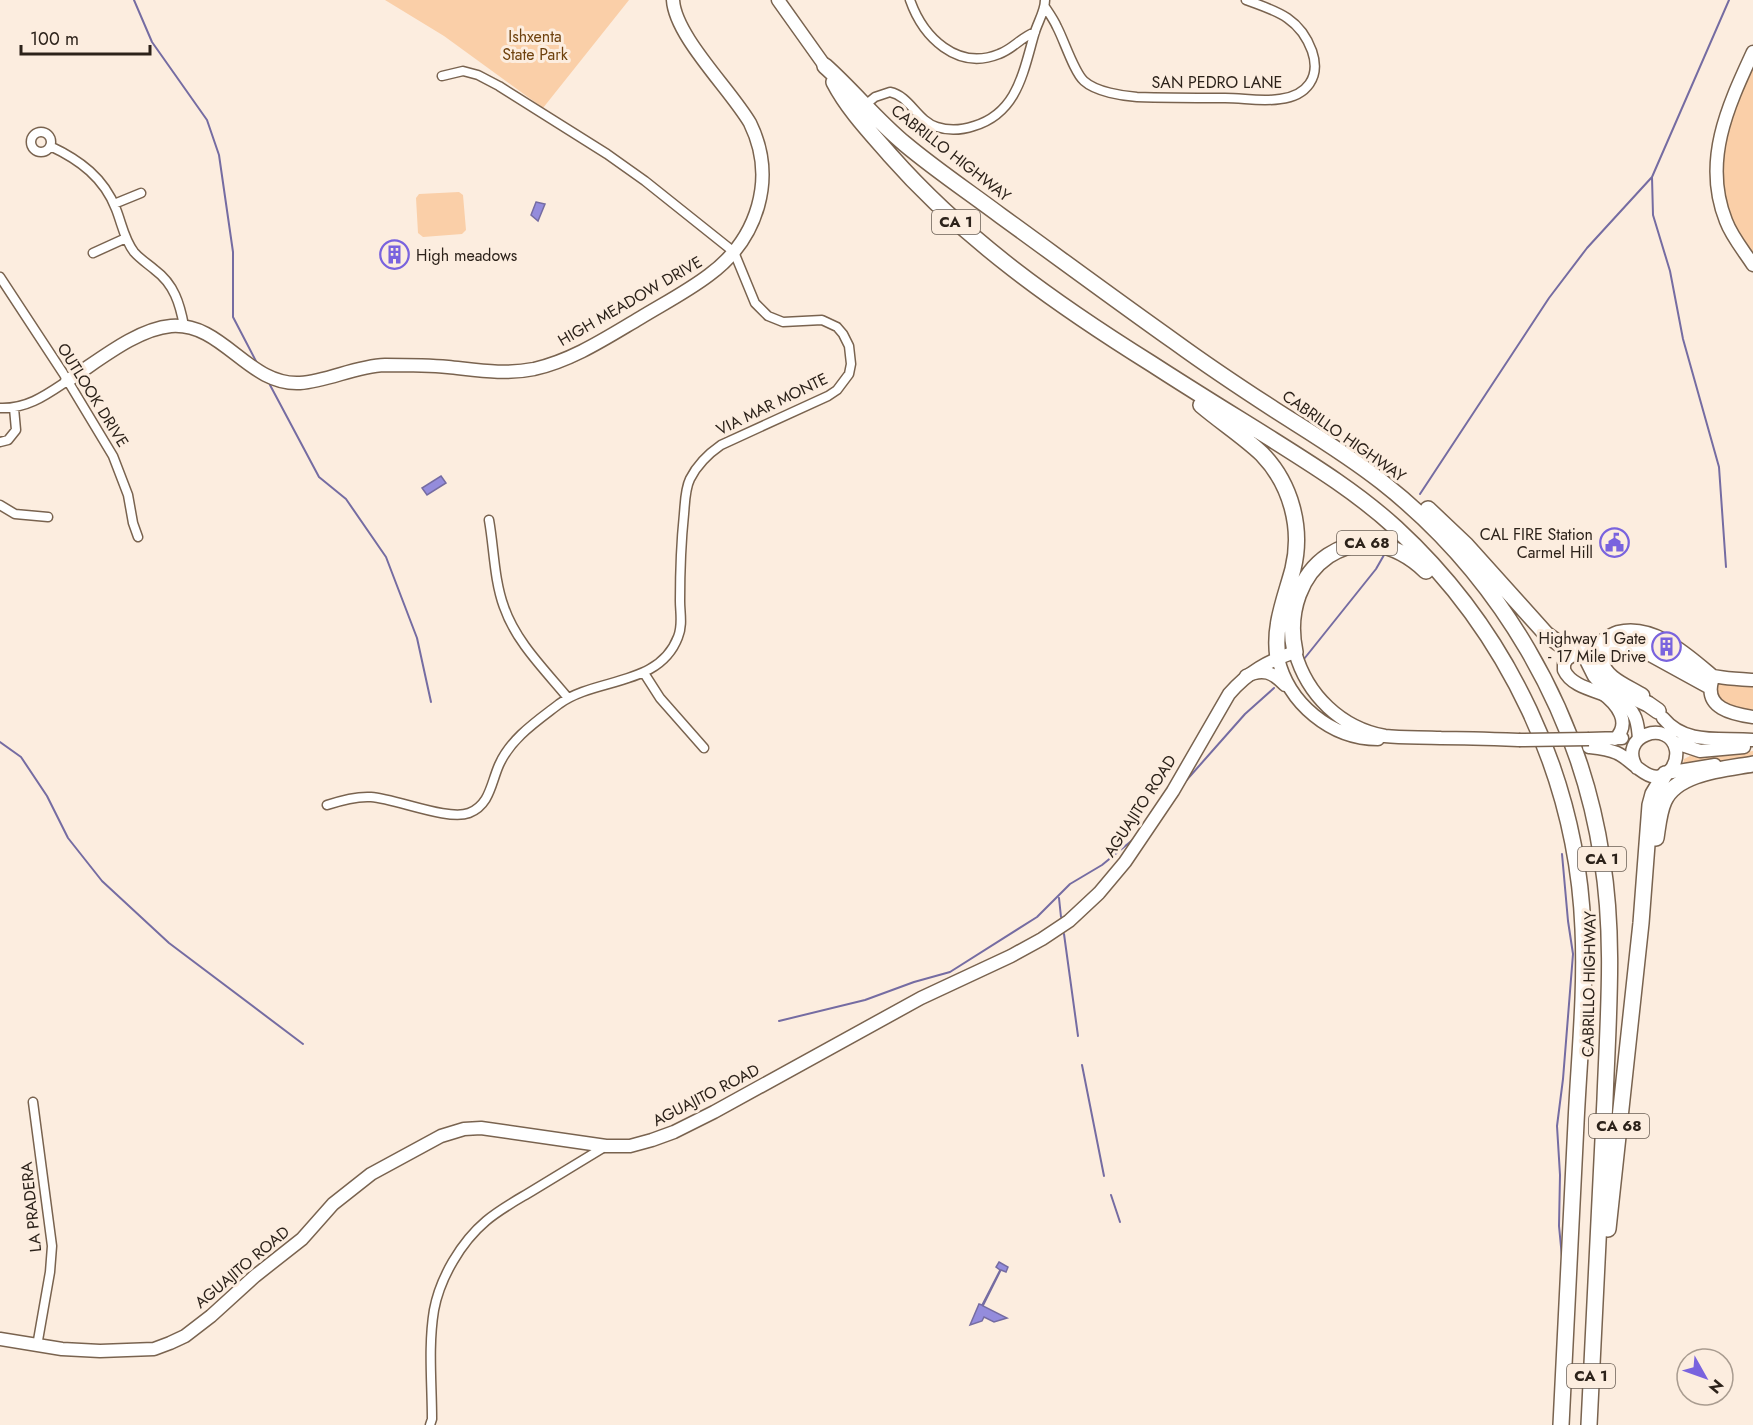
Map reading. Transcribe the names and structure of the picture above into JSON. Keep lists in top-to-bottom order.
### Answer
{
  "streets": {
    "highway": ["CABRILLO HIGHWAY", "CA 1", "CA 68"],
    "street": [
      "SAN PEDRO LANE",
      "HIGH MEADOW DRIVE",
      "OUTLOOK DRIVE",
      "VIA MAR MONTE",
      "AGUAJITO ROAD",
      "LA PRADERA"
    ]
  },
  "crossings": [
    ["CABRILLO HIGHWAY", "CA 68"],
    ["HIGH MEADOW DRIVE", "VIA MAR MONTE"],
    ["CA 68", "AGUAJITO ROAD"],
    ["AGUAJITO ROAD", "LA PRADERA"]
  ],
  "parks": ["Ishxenta State Park"],
  "places": {
    "building": ["High meadows", "Highway 1 Gate - 17 Mile Drive"],
    "public building": ["CAL FIRE Station Carmel Hill"]
  },
  "scale_bar": "100 m",
  "north": "bottom right"
}
